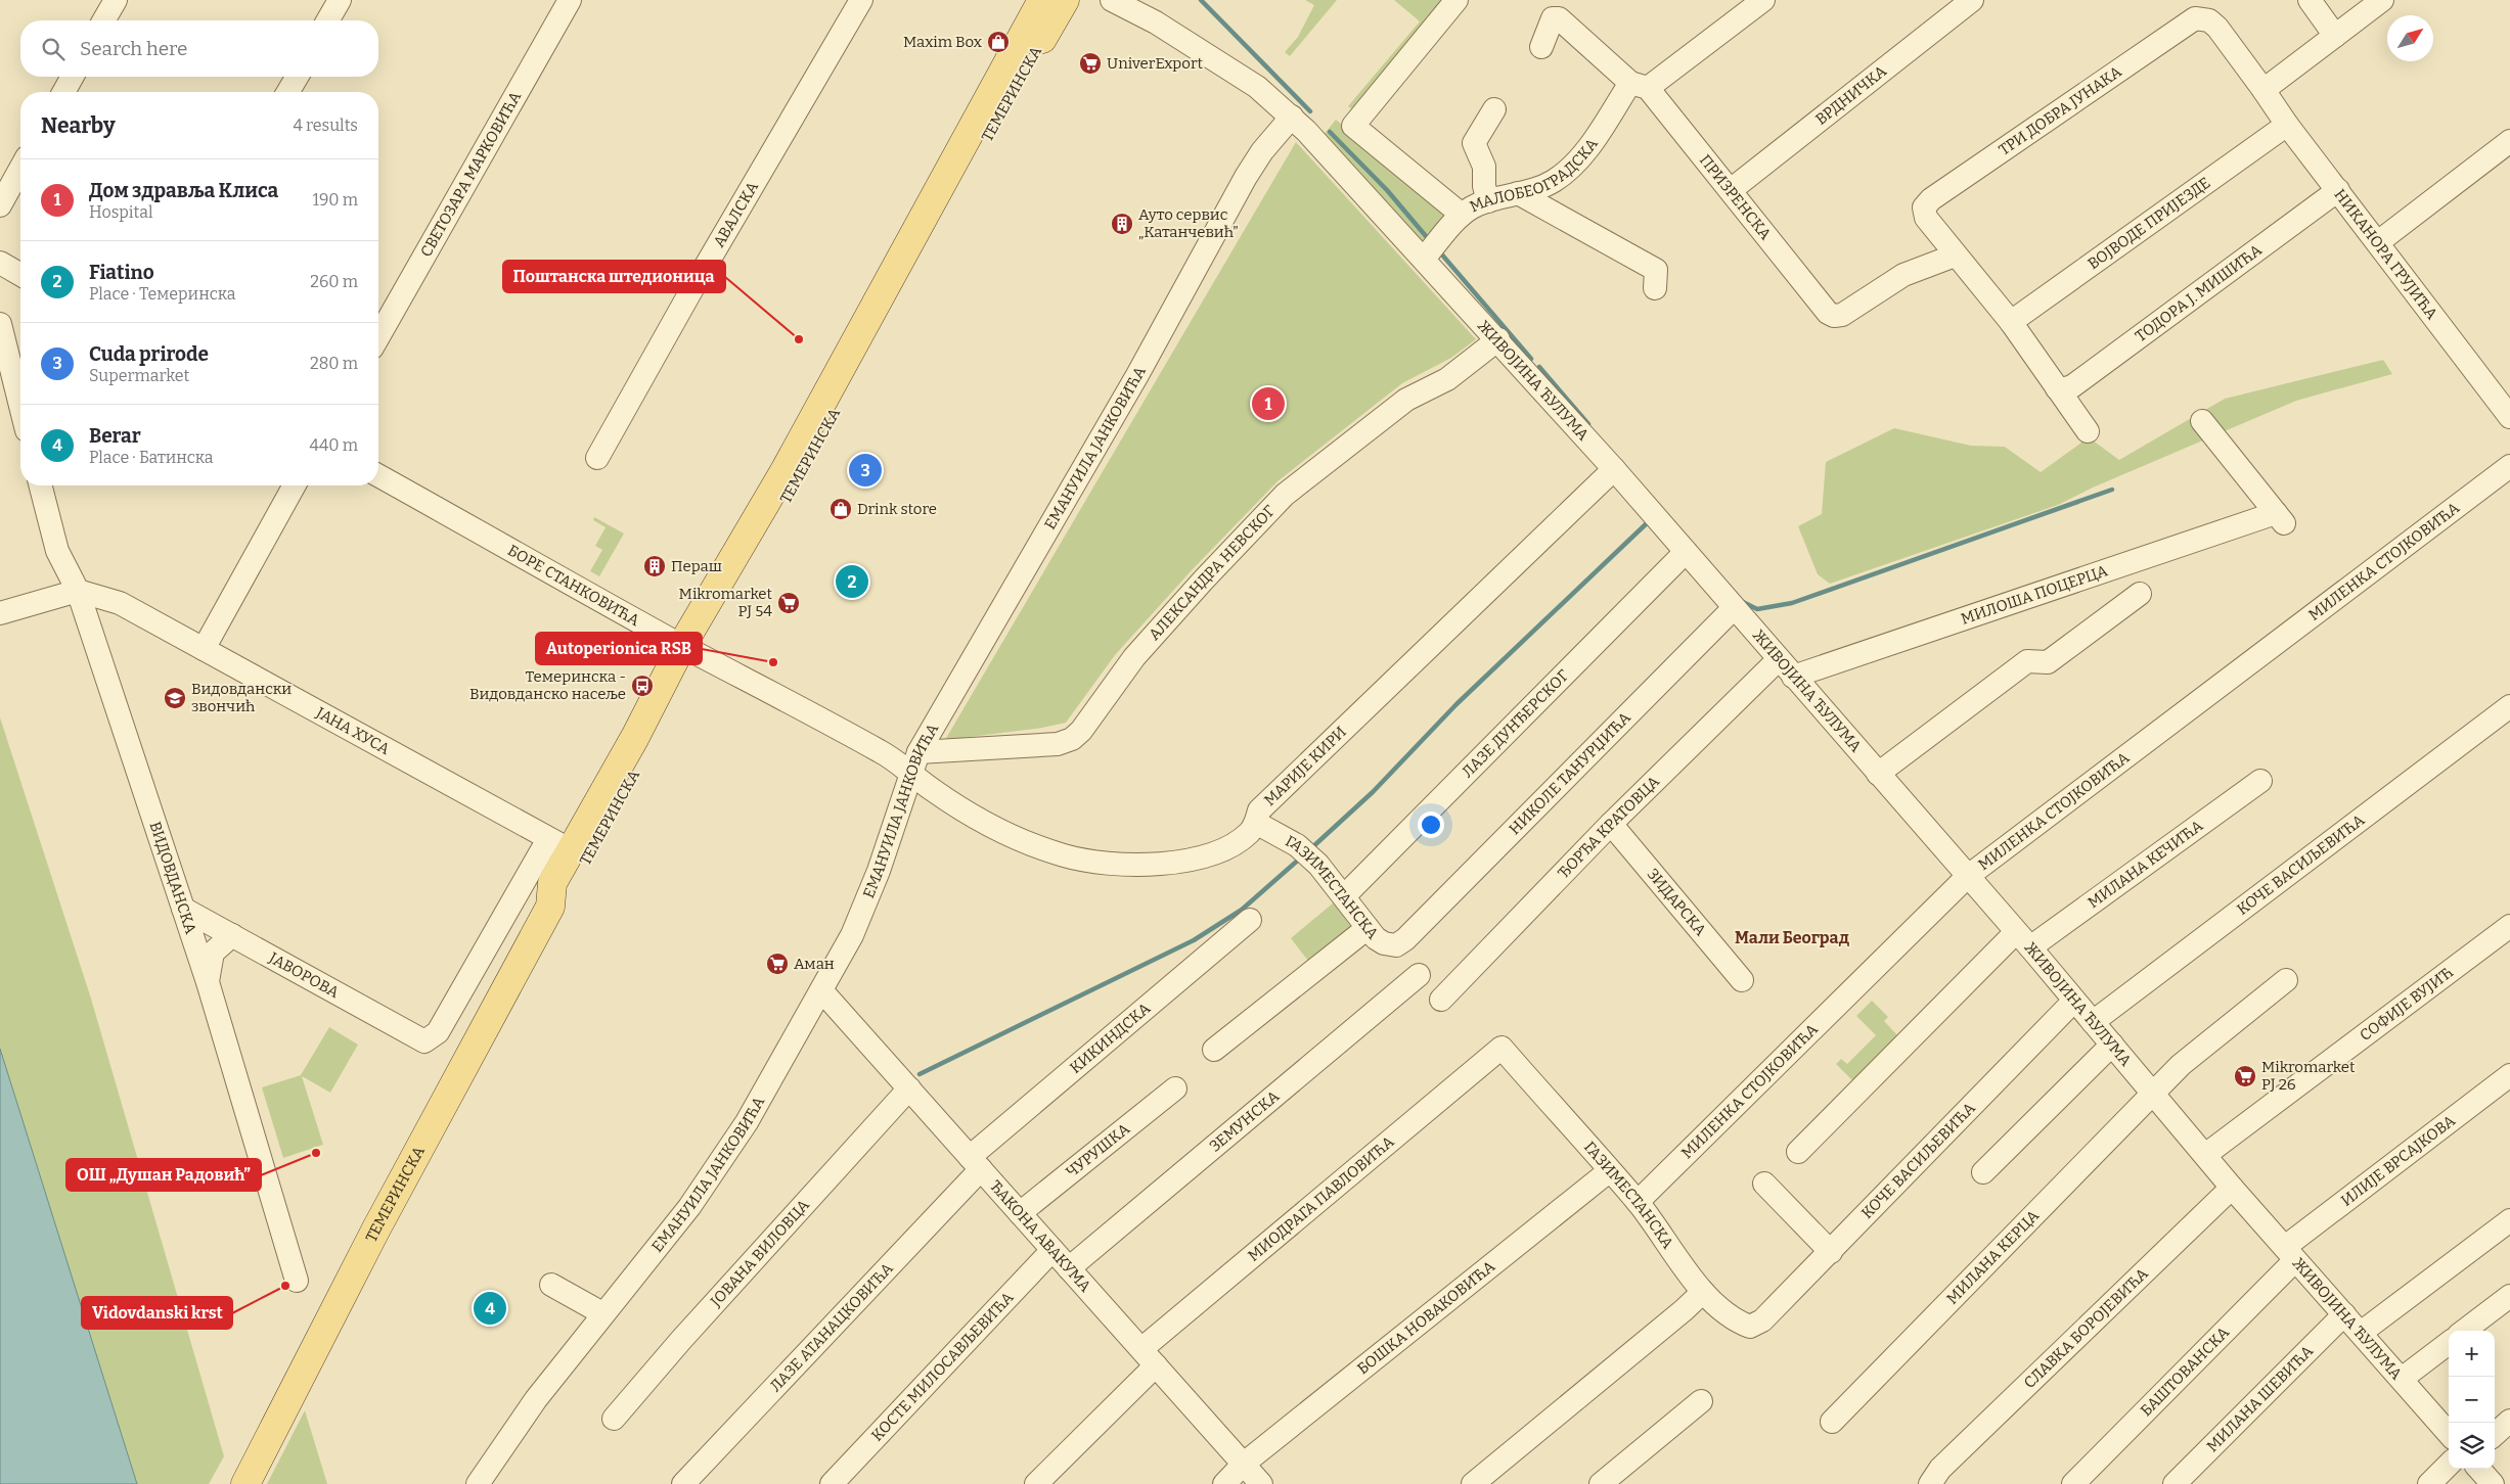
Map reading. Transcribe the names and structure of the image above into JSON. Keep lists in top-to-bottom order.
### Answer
{
  "streets": {
    "main road": ["ТЕМЕРИНСКА"],
    "street": [
      "ВРДНИЧКА",
      "ТРИ ДОБРА ЈУНАКА",
      "МАЛОБЕОГРАДСКА",
      "СВЕТОЗАРА МАРКОВИЋА",
      "ПРИЗРЕНСКА",
      "АВАЛСКА",
      "ВОЈВОДЕ ПРИЈЕЗДЕ",
      "НИКАНОРА ГРУЈИЋА",
      "ТОДОРА Ј. МИШИЋА",
      "ЖИВОЈИНА ЋУЛУМА",
      "ЕМАНУИЛА ЈАНКОВИЋА",
      "МИЛЕНКА СТОЈКОВИЋА",
      "АЛЕКСАНДРА НЕВСКОГ",
      "БОРЕ СТАНКОВИЋА",
      "МИЛОША ПОЦЕРЦА",
      "ЛАЗЕ ДУНЂЕРСКОГ",
      "ЈАНА ХУСА",
      "МАРИЈЕ КИРИ",
      "НИКОЛЕ ТАНУРЏИЋА",
      "ЂОРЂА КРАТОВЦА",
      "МИЛАНА КЕЧИЋА",
      "КОЧЕ ВАСИЉЕВИЋА",
      "ВИДОВДАНСКА",
      "ГАЗИМЕСТАНСКА",
      "ЗИДАРСКА",
      "ЈАВОРОВА",
      "СОФИЈЕ ВУЈИЋ",
      "КИКИНДСКА",
      "ЗЕМУНСКА",
      "ЧУРУШКА",
      "ИЛИЈЕ ВРСАЈКОВА",
      "МИОДРАГА ПАВЛОВИЋА",
      "ЂАКОНА АВАКУМА",
      "ЈОВАНА ВИЛОВЦА",
      "МИЛАНА КЕРЦА",
      "БОШКА НОВАКОВИЋА",
      "ЛАЗЕ АТАНАЦКОВИЋА",
      "СЛАВКА БОРОЈЕВИЋА",
      "КОСТЕ МИЛОСАВЉЕВИЋА",
      "БАШТОВАНСКА",
      "МИЛАНА ШЕВИЋА"
    ]
  },
  "crossings": [
    ["ТЕМЕРИНСКА", "БОРЕ СТАНКОВИЋА"],
    ["ТЕМЕРИНСКА", "ЈАНА ХУСА"],
    ["ТЕМЕРИНСКА", "ЈАВОРОВА"],
    ["ВРДНИЧКА", "ПРИЗРЕНСКА"],
    ["ТРИ ДОБРА ЈУНАКА", "ПРИЗРЕНСКА"],
    ["ТРИ ДОБРА ЈУНАКА", "НИКАНОРА ГРУЈИЋА"],
    ["МАЛОБЕОГРАДСКА", "ПРИЗРЕНСКА"],
    ["МАЛОБЕОГРАДСКА", "ЖИВОЈИНА ЋУЛУМА"],
    ["ВОЈВОДЕ ПРИЈЕЗДЕ", "НИКАНОРА ГРУЈИЋА"],
    ["НИКАНОРА ГРУЈИЋА", "ТОДОРА Ј. МИШИЋА"],
    ["ЖИВОЈИНА ЋУЛУМА", "ЕМАНУИЛА ЈАНКОВИЋА"],
    ["ЖИВОЈИНА ЋУЛУМА", "МИЛЕНКА СТОЈКОВИЋА"],
    ["ЖИВОЈИНА ЋУЛУМА", "АЛЕКСАНДРА НЕВСКОГ"],
    ["ЖИВОЈИНА ЋУЛУМА", "МИЛОША ПОЦЕРЦА"],
    ["ЖИВОЈИНА ЋУЛУМА", "ЛАЗЕ ДУНЂЕРСКОГ"],
    ["ЖИВОЈИНА ЋУЛУМА", "МАРИЈЕ КИРИ"],
    ["ЖИВОЈИНА ЋУЛУМА", "НИКОЛЕ ТАНУРЏИЋА"],
    ["ЖИВОЈИНА ЋУЛУМА", "ЂОРЂА КРАТОВЦА"],
    ["ЖИВОЈИНА ЋУЛУМА", "МИЛАНА КЕЧИЋА"],
    ["ЖИВОЈИНА ЋУЛУМА", "КОЧЕ ВАСИЉЕВИЋА"],
    ["ЖИВОЈИНА ЋУЛУМА", "СОФИЈЕ ВУЈИЋ"],
    ["ЖИВОЈИНА ЋУЛУМА", "ИЛИЈЕ ВРСАЈКОВА"],
    ["ЖИВОЈИНА ЋУЛУМА", "МИЛАНА КЕРЦА"],
    ["ЖИВОЈИНА ЋУЛУМА", "СЛАВКА БОРОЈЕВИЋА"],
    ["ЖИВОЈИНА ЋУЛУМА", "БАШТОВАНСКА"],
    ["ЖИВОЈИНА ЋУЛУМА", "МИЛАНА ШЕВИЋА"],
    ["ЕМАНУИЛА ЈАНКОВИЋА", "АЛЕКСАНДРА НЕВСКОГ"],
    ["ЕМАНУИЛА ЈАНКОВИЋА", "БОРЕ СТАНКОВИЋА"],
    ["ЕМАНУИЛА ЈАНКОВИЋА", "МАРИЈЕ КИРИ"],
    ["ЕМАНУИЛА ЈАНКОВИЋА", "ЂАКОНА АВАКУМА"],
    ["МИЛЕНКА СТОЈКОВИЋА", "ГАЗИМЕСТАНСКА"],
    ["АЛЕКСАНДРА НЕВСКОГ", "БОРЕ СТАНКОВИЋА"],
    ["АЛЕКСАНДРА НЕВСКОГ", "МАРИЈЕ КИРИ"],
    ["БОРЕ СТАНКОВИЋА", "МАРИЈЕ КИРИ"],
    ["ЛАЗЕ ДУНЂЕРСКОГ", "ГАЗИМЕСТАНСКА"],
    ["ЈАНА ХУСА", "ВИДОВДАНСКА"],
    ["ЈАНА ХУСА", "ЈАВОРОВА"],
    ["МАРИЈЕ КИРИ", "ГАЗИМЕСТАНСКА"],
    ["НИКОЛЕ ТАНУРЏИЋА", "ГАЗИМЕСТАНСКА"],
    ["ЂОРЂА КРАТОВЦА", "ЗИДАРСКА"],
    ["КОЧЕ ВАСИЉЕВИЋА", "ГАЗИМЕСТАНСКА"],
    ["ВИДОВДАНСКА", "ЈАВОРОВА"],
    ["ГАЗИМЕСТАНСКА", "МИОДРАГА ПАВЛОВИЋА"],
    ["ГАЗИМЕСТАНСКА", "БОШКА НОВАКОВИЋА"],
    ["КИКИНДСКА", "ЂАКОНА АВАКУМА"],
    ["КИКИНДСКА", "ЛАЗЕ АТАНАЦКОВИЋА"],
    ["ЗЕМУНСКА", "ЂАКОНА АВАКУМА"],
    ["ЧУРУШКА", "ЂАКОНА АВАКУМА"],
    ["ИЛИЈЕ ВРСАЈКОВА", "БАШТОВАНСКА"],
    ["МИОДРАГА ПАВЛОВИЋА", "ЂАКОНА АВАКУМА"],
    ["ЂАКОНА АВАКУМА", "ЈОВАНА ВИЛОВЦА"],
    ["ЂАКОНА АВАКУМА", "БОШКА НОВАКОВИЋА"],
    ["ЂАКОНА АВАКУМА", "ЛАЗЕ АТАНАЦКОВИЋА"],
    ["ЂАКОНА АВАКУМА", "КОСТЕ МИЛОСАВЉЕВИЋА"]
  ],
  "districts": ["Мали Београд"],
  "places": {
    "shop": ["Maxim Box", "Drink store"],
    "supermarket": [
      "UniverExport",
      "Mikromarket PJ 54",
      "Аман",
      "Mikromarket PJ 26"
    ],
    "building": ["Ауто сервис „Катанчевић”", "Пераш"],
    "other": [
      "Поштанска штедионица",
      "Autoperionica RSB",
      "ОШ „Душан Радовић”",
      "Vidovdanski krst"
    ],
    "bus stop": ["Темеринска - Видовданско насеље"],
    "school or university": ["Видовдански звончић"]
  },
  "north": "top right",
  "page": {
    "search": "Search here",
    "heading": ["Nearby", "4 results"],
    "list": [
      {
        "mark": "1",
        "name": "Дом здравља Клиса",
        "note": "Hospital",
        "value": "190 m"
      },
      {
        "mark": "2",
        "name": "Fiatino",
        "note": "Place · Темеринска",
        "value": "260 m"
      },
      {
        "mark": "3",
        "name": "Cuda prirode",
        "note": "Supermarket",
        "value": "280 m"
      },
      {
        "mark": "4",
        "name": "Berar",
        "note": "Place · Батинска",
        "value": "440 m"
      }
    ],
    "pins": [
      "1",
      "3",
      "2",
      "4"
    ],
    "map_buttons": ["+", "−"]
  }
}
